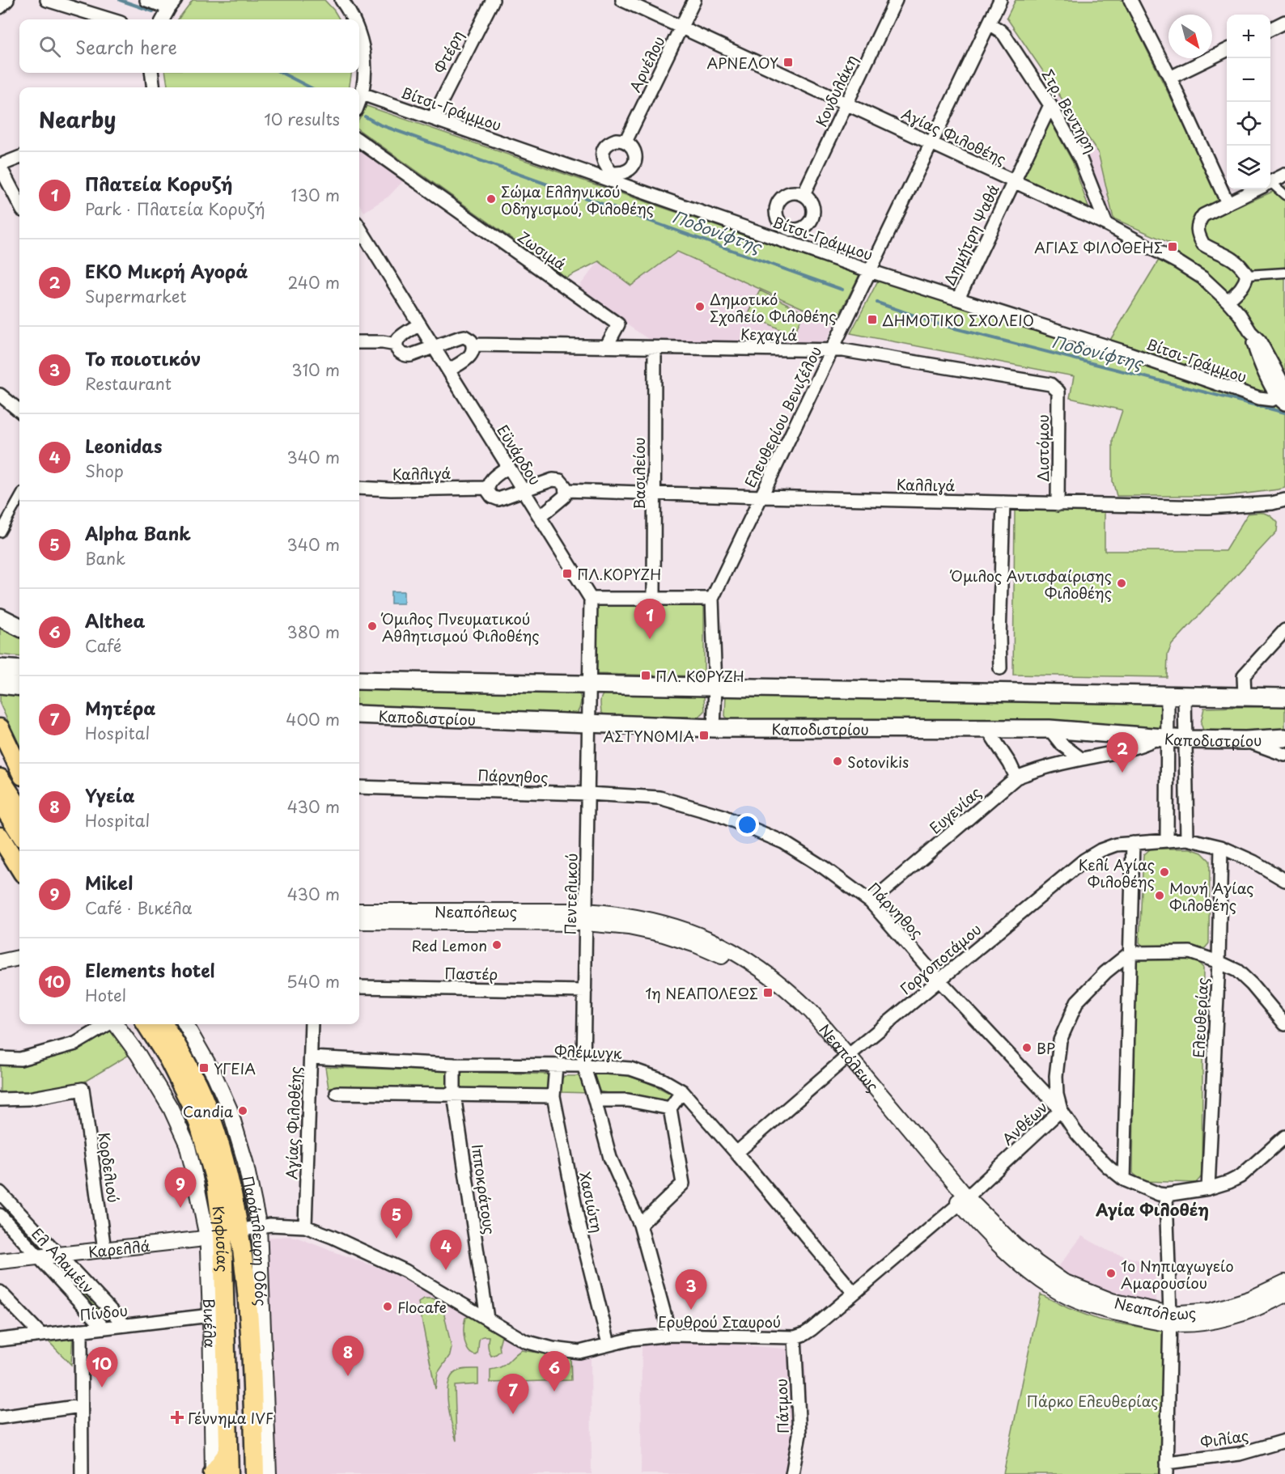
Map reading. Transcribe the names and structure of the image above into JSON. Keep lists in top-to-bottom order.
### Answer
{
  "streets": {
    "main road": ["Καποδιστρίου", "Κηφισίας"],
    "street": [
      "Φτέρη",
      "Αρνέλου",
      "Κονδυλάκη",
      "Βίτσι-Γράμμου",
      "Στρ. Βεντηρη",
      "Αγίας Φιλοθέης",
      "Δημήτρη Ψαθά",
      "Ζωσιμά",
      "Κεχαγιά",
      "Ελευθερίου Βενιζέλου",
      "Διστόμου",
      "Εϋνάρδου",
      "Καλλιγά",
      "Βασιλείου",
      "Πάρνηθος",
      "Ευγενίας",
      "Πεντελικού",
      "Νεαπόλεως",
      "Γοργοποτάμου",
      "Παστέρ",
      "Ελευθερίας",
      "Φλέμινγκ",
      "Ανθέων",
      "Κορδελιού",
      "Ιπποκράτους",
      "Χασιώτη",
      "Παράπλευρη Οδός",
      "Καρελλά",
      "Ελ Αλαμέιν",
      "Πίνδου",
      "Ερυθρού Σταυρού",
      "Βικέλα",
      "Πάτμου",
      "Φιλίας"
    ]
  },
  "crossings": [
    ["Φτέρη", "Βίτσι-Γράμμου"],
    ["Αρνέλου", "Βίτσι-Γράμμου"],
    ["Αρνέλου", "Αγίας Φιλοθέης"],
    ["Κονδυλάκη", "Βίτσι-Γράμμου"],
    ["Κονδυλάκη", "Αγίας Φιλοθέης"],
    ["Βίτσι-Γράμμου", "Αγίας Φιλοθέης"],
    ["Βίτσι-Γράμμου", "Δημήτρη Ψαθά"],
    ["Βίτσι-Γράμμου", "Ελευθερίου Βενιζέλου"],
    ["Στρ. Βεντηρη", "Αγίας Φιλοθέης"],
    ["Στρ. Βεντηρη", "Δημήτρη Ψαθά"],
    ["Στρ. Βεντηρη", "Ελευθερίου Βενιζέλου"],
    ["Αγίας Φιλοθέης", "Δημήτρη Ψαθά"],
    ["Αγίας Φιλοθέης", "Ελευθερίου Βενιζέλου"],
    ["Αγίας Φιλοθέης", "Φλέμινγκ"],
    ["Αγίας Φιλοθέης", "Ερυθρού Σταυρού"],
    ["Ζωσιμά", "Κεχαγιά"],
    ["Κεχαγιά", "Ελευθερίου Βενιζέλου"],
    ["Κεχαγιά", "Διστόμου"],
    ["Κεχαγιά", "Εϋνάρδου"],
    ["Κεχαγιά", "Βασιλείου"],
    ["Ελευθερίου Βενιζέλου", "Καλλιγά"],
    ["Ελευθερίου Βενιζέλου", "Καποδιστρίου"],
    ["Διστόμου", "Καλλιγά"],
    ["Εϋνάρδου", "Καλλιγά"],
    ["Καλλιγά", "Βασιλείου"],
    ["Καποδιστρίου", "Πεντελικού"],
    ["Πάρνηθος", "Ευγενίας"],
    ["Πάρνηθος", "Πεντελικού"],
    ["Πάρνηθος", "Γοργοποτάμου"],
    ["Πάρνηθος", "Ελευθερίας"],
    ["Πάρνηθος", "Ανθέων"],
    ["Πεντελικού", "Νεαπόλεως"],
    ["Πεντελικού", "Παστέρ"],
    ["Πεντελικού", "Φλέμινγκ"],
    ["Πεντελικού", "Ερυθρού Σταυρού"],
    ["Νεαπόλεως", "Γοργοποτάμου"],
    ["Νεαπόλεως", "Ανθέων"],
    ["Γοργοποτάμου", "Ελευθερίας"],
    ["Γοργοποτάμου", "Φλέμινγκ"],
    ["Φλέμινγκ", "Ανθέων"],
    ["Φλέμινγκ", "Ιπποκράτους"],
    ["Φλέμινγκ", "Χασιώτη"],
    ["Ανθέων", "Ερυθρού Σταυρού"],
    ["Ανθέων", "Πάτμου"],
    ["Κορδελιού", "Καρελλά"],
    ["Ιπποκράτους", "Ερυθρού Σταυρού"],
    ["Χασιώτη", "Ερυθρού Σταυρού"],
    ["Κηφισίας", "Καρελλά"],
    ["Κηφισίας", "Ερυθρού Σταυρού"],
    ["Κηφισίας", "Βικέλα"],
    ["Παράπλευρη Οδός", "Ερυθρού Σταυρού"],
    ["Καρελλά", "Ελ Αλαμέιν"],
    ["Καρελλά", "Ερυθρού Σταυρού"],
    ["Καρελλά", "Βικέλα"],
    ["Ελ Αλαμέιν", "Πίνδου"],
    ["Πίνδου", "Βικέλα"],
    ["Ερυθρού Σταυρού", "Βικέλα"],
    ["Ερυθρού Σταυρού", "Πάτμου"]
  ],
  "districts": ["Αγία Φιλοθέη"],
  "water": ["Ποδονίφτης"],
  "parks": ["Πάρκο Ελευθερίας"],
  "places": {
    "transit": [
      "ΑΡΝΕΛΟΥ",
      "ΑΓΙΑΣ ΦΙΛΟΘΕΗΣ",
      "ΔΗΜΟΤΙΚΟ ΣΧΟΛΕΙΟ",
      "ΠΛ.ΚΟΡΥΖΗ",
      "ΠΛ. ΚΟΡΥΖΗ",
      "ΑΣΤΥΝΟΜΙΑ",
      "1η ΝΕΑΠΟΛΕΩΣ",
      "ΥΓΕΙΑ"
    ],
    "other": [
      "Σώμα Ελληνικού Οδηγισμού, Φιλοθέης",
      "Δημοτικό Σχολείο Φιλοθέης",
      "Όμιλος Αντισφαίρισης Φιλοθέης",
      "Όμιλος Πνευματικού Αθλητισμού Φιλοθέης",
      "Sotovikis",
      "Κελί Αγίας Φιλοθέης",
      "Μονή Αγίας Φιλοθέης",
      "Red Lemon",
      "BP",
      "Candia",
      "1ο Νηπιαγωγείο Αμαρουσίου",
      "Flocafe"
    ],
    "health": ["Γέννημα IVF"]
  },
  "north": "bottom right",
  "page": {
    "map_buttons": ["+", "−"],
    "search": "Search here",
    "heading": ["Nearby", "10 results"],
    "list": [
      {
        "mark": "1",
        "name": "Πλατεία Κορυζή",
        "note": "Park · Πλατεία Κορυζή",
        "value": "130 m"
      },
      {
        "mark": "2",
        "name": "ΕΚΟ Μικρή Αγορά",
        "note": "Supermarket",
        "value": "240 m"
      },
      {
        "mark": "3",
        "name": "Το ποιοτικόν",
        "note": "Restaurant",
        "value": "310 m"
      },
      {
        "mark": "4",
        "name": "Leonidas",
        "note": "Shop",
        "value": "340 m"
      },
      {
        "mark": "5",
        "name": "Alpha Bank",
        "note": "Bank",
        "value": "340 m"
      },
      {
        "mark": "6",
        "name": "Althea",
        "note": "Café",
        "value": "380 m"
      },
      {
        "mark": "7",
        "name": "Μητέρα",
        "note": "Hospital",
        "value": "400 m"
      },
      {
        "mark": "8",
        "name": "Υγεία",
        "note": "Hospital",
        "value": "430 m"
      },
      {
        "mark": "9",
        "name": "Mikel",
        "note": "Café · Βικέλα",
        "value": "430 m"
      },
      {
        "mark": "10",
        "name": "Elements hotel",
        "note": "Hotel",
        "value": "540 m"
      }
    ],
    "pins": [
      "1",
      "2",
      "9",
      "5",
      "4",
      "3",
      "8",
      "10",
      "6",
      "7"
    ]
  }
}
